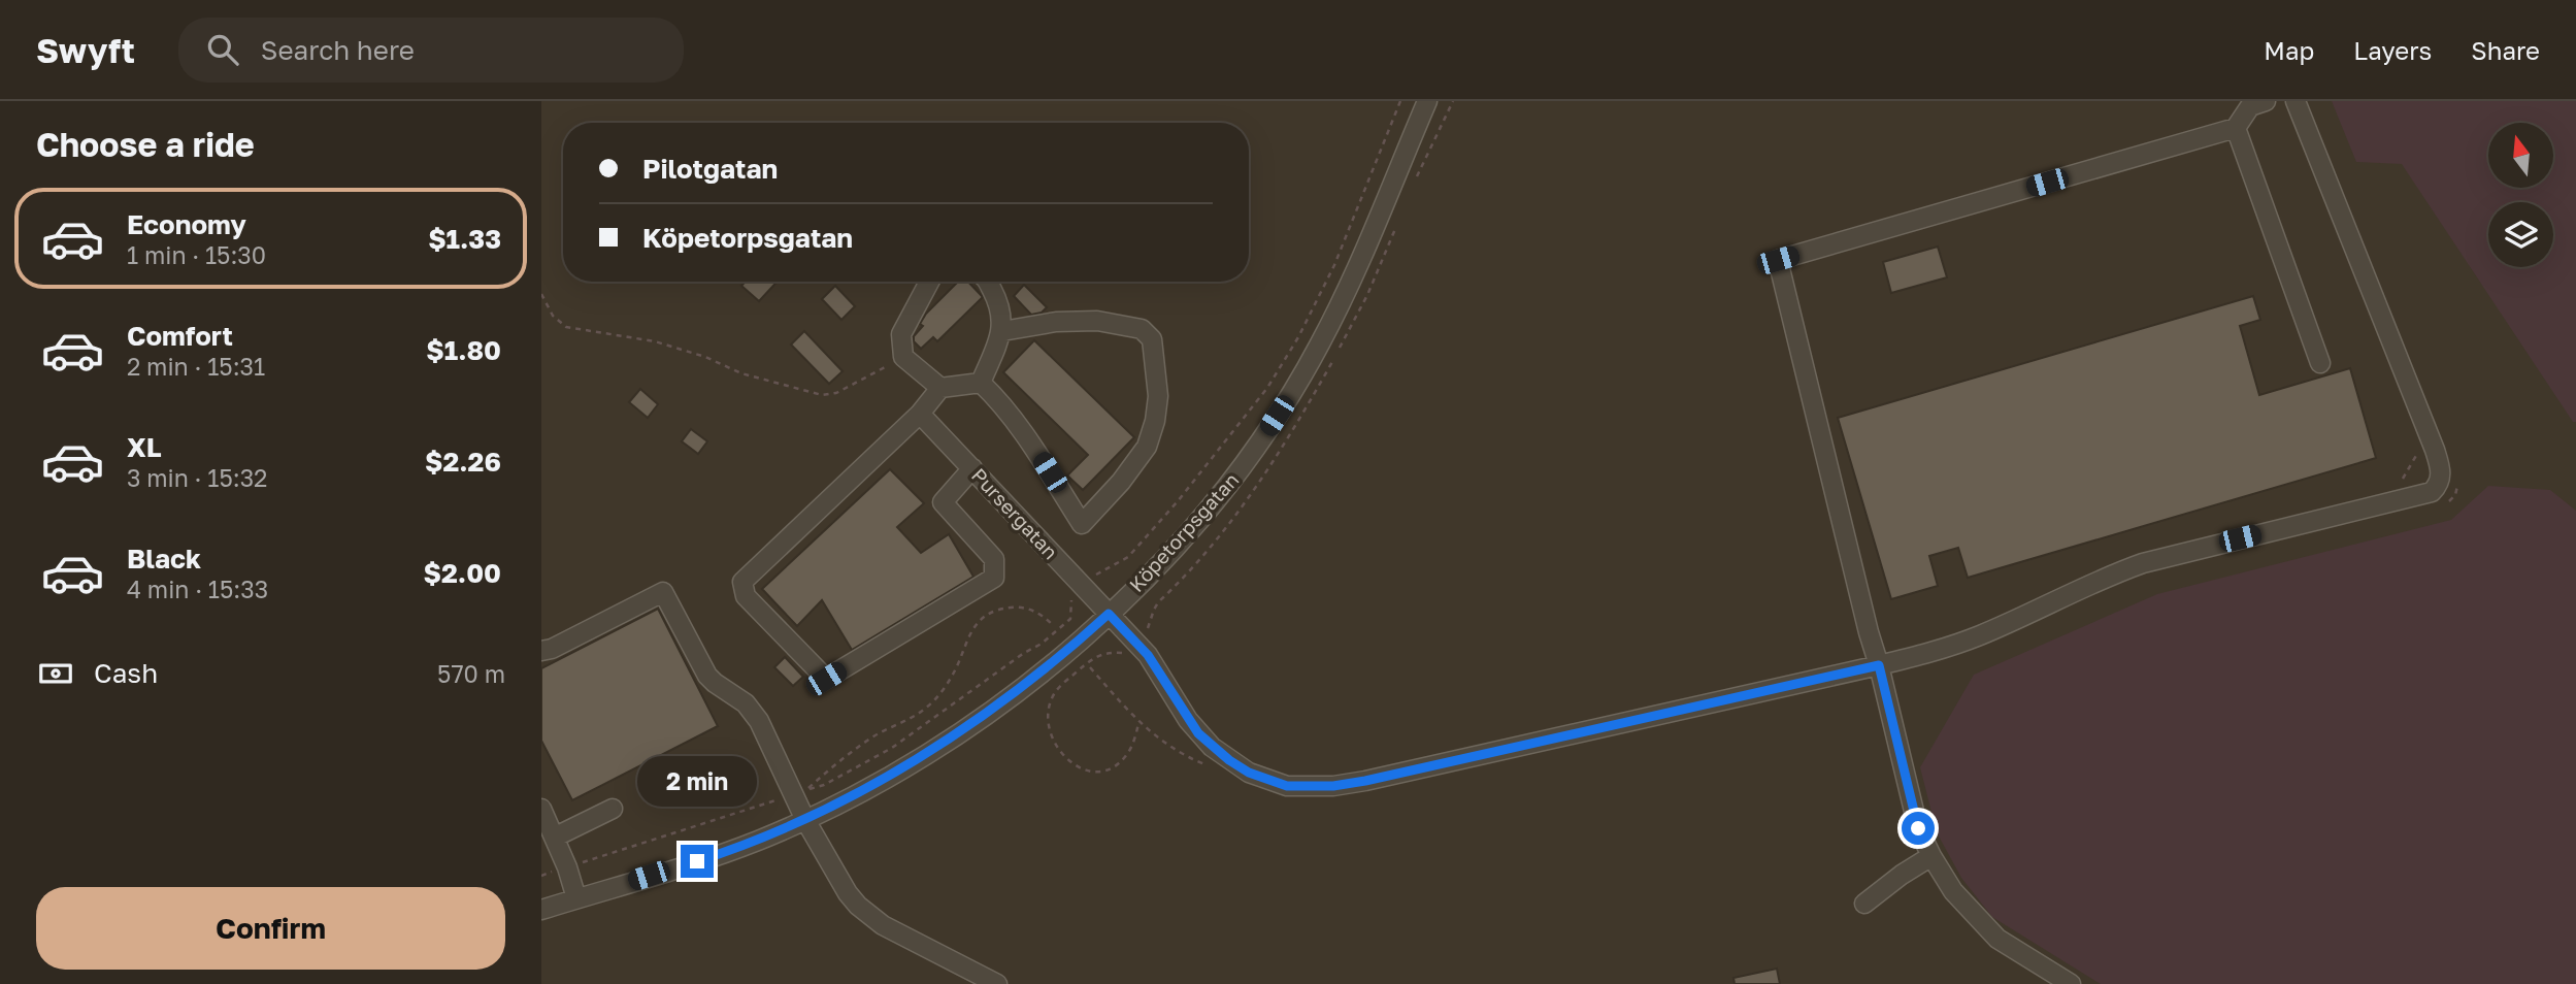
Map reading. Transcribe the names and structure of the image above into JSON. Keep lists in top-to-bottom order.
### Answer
{
  "streets": {
    "street": ["Pursergatan", "Köpetorpsgatan"]
  },
  "crossings": [
    ["Pursergatan", "Köpetorpsgatan"]
  ],
  "north": "top",
  "page": {
    "header": "Swyft",
    "search": "Search here",
    "nav": ["Map", "Layers", "Share"],
    "heading": "Choose a ride",
    "banner": ["Pilotgatan", "Köpetorpsgatan"],
    "list": [
      {
        "name": "Economy",
        "note": "1 min · 15:30",
        "value": "$1.33"
      },
      {
        "name": "Comfort",
        "note": "2 min · 15:31",
        "value": "$1.80"
      },
      {
        "name": "XL",
        "note": "3 min · 15:32",
        "value": "$2.26"
      },
      {
        "name": "Black",
        "note": "4 min · 15:33",
        "value": "$2.00"
      }
    ],
    "pay": ["Cash", "570 m"],
    "bubble": "2 min",
    "buttons": "Confirm"
  }
}
